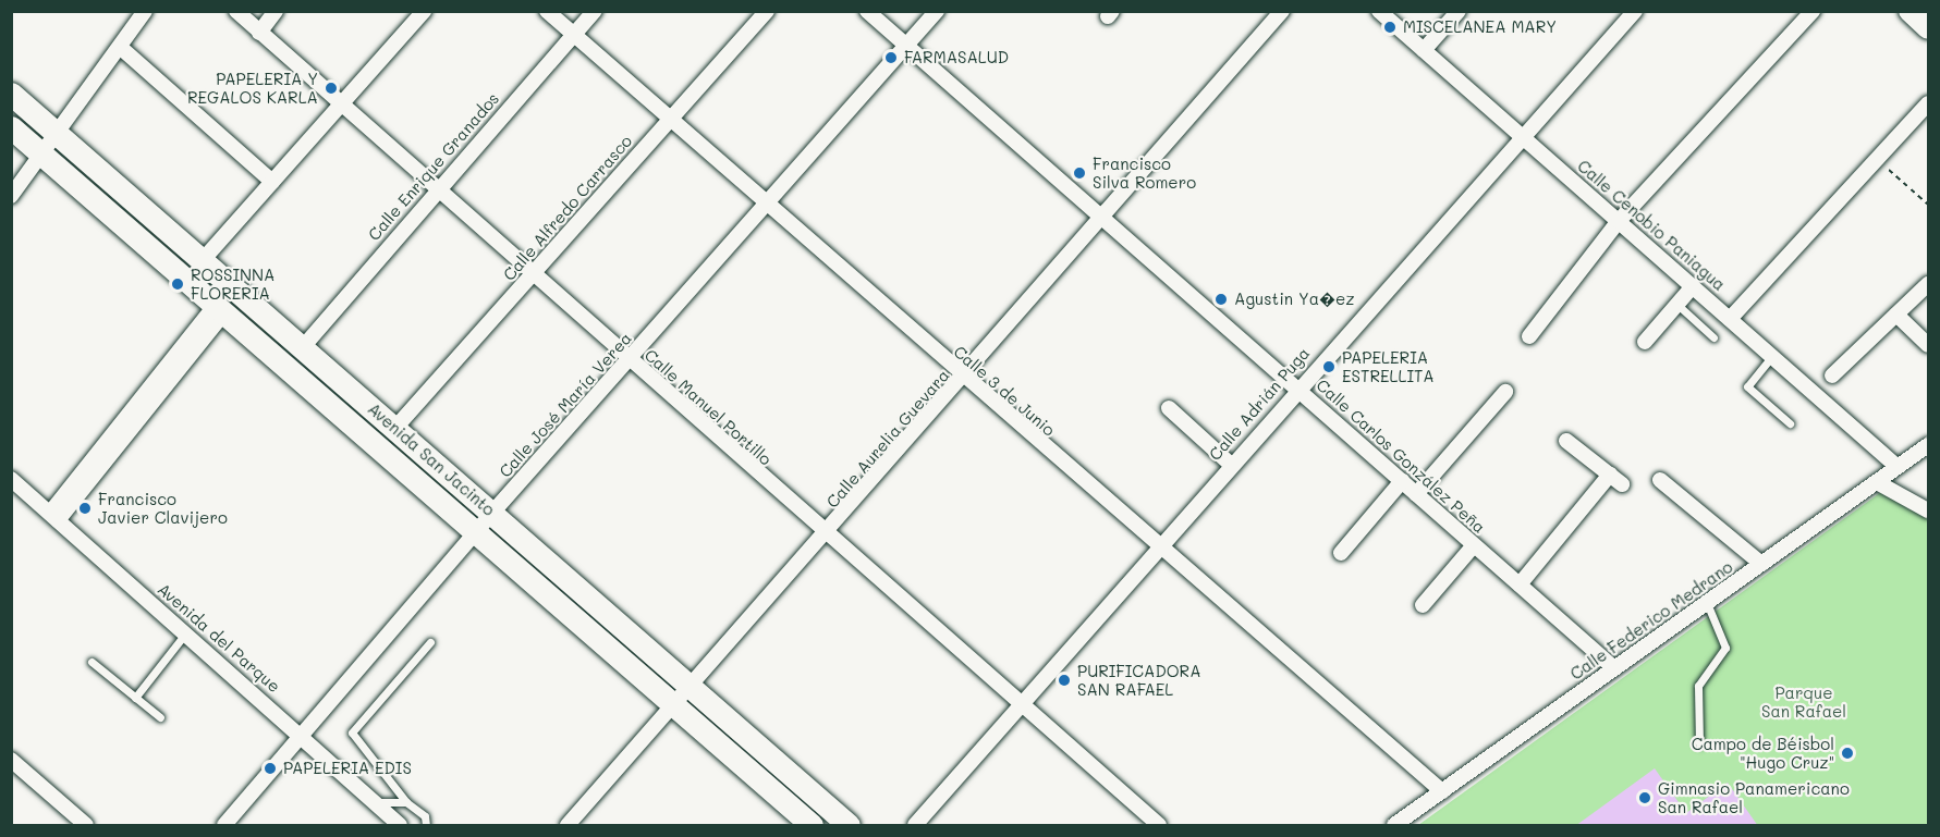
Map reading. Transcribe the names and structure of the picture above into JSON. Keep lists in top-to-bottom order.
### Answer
{
  "streets": {
    "main road": ["Avenida San Jacinto"],
    "street": [
      "Calle Enrique Granados",
      "Calle Alfredo Carrasco",
      "Calle Cenobio Paniagua",
      "Calle 3 de Junio",
      "Calle Adrián Puga",
      "Calle José María Verea",
      "Calle Manuel Portillo",
      "Calle Aurelia Guevara",
      "Calle Carlos González Peña",
      "Calle Federico Medrano",
      "Avenida del Parque"
    ]
  },
  "crossings": [
    ["Calle Enrique Granados", "Calle 3 de Junio"],
    ["Calle Enrique Granados", "Calle Manuel Portillo"],
    ["Calle Enrique Granados", "Avenida San Jacinto"],
    ["Calle Alfredo Carrasco", "Calle 3 de Junio"],
    ["Calle Alfredo Carrasco", "Calle Manuel Portillo"],
    ["Calle Alfredo Carrasco", "Avenida San Jacinto"],
    ["Calle Cenobio Paniagua", "Calle Adrián Puga"],
    ["Calle Cenobio Paniagua", "Calle Federico Medrano"],
    ["Calle 3 de Junio", "Calle Adrián Puga"],
    ["Calle 3 de Junio", "Calle José María Verea"],
    ["Calle 3 de Junio", "Calle Aurelia Guevara"],
    ["Calle 3 de Junio", "Calle Federico Medrano"],
    ["Calle Adrián Puga", "Calle Manuel Portillo"],
    ["Calle Adrián Puga", "Calle Carlos González Peña"],
    ["Calle José María Verea", "Calle Manuel Portillo"],
    ["Calle José María Verea", "Calle Carlos González Peña"],
    ["Calle José María Verea", "Avenida San Jacinto"],
    ["Calle José María Verea", "Avenida del Parque"],
    ["Calle Manuel Portillo", "Calle Aurelia Guevara"],
    ["Calle Aurelia Guevara", "Calle Carlos González Peña"],
    ["Calle Aurelia Guevara", "Avenida San Jacinto"],
    ["Calle Carlos González Peña", "Calle Federico Medrano"]
  ],
  "parks": ["Parque San Rafael"],
  "places": [
    "MISCELANEA MARY",
    "FARMASALUD",
    "PAPELERIA Y REGALOS KARLA",
    "Francisco Silva Romero",
    "ROSSINNA FLORERIA",
    "Agustin Ya�ez",
    "PAPELERIA ESTRELLITA",
    "Francisco Javier Clavijero",
    "PURIFICADORA SAN RAFAEL",
    "Campo de Béisbol \"Hugo Cruz\"",
    "PAPELERIA EDIS",
    "Gimnasio Panamericano San Rafael"
  ]
}
